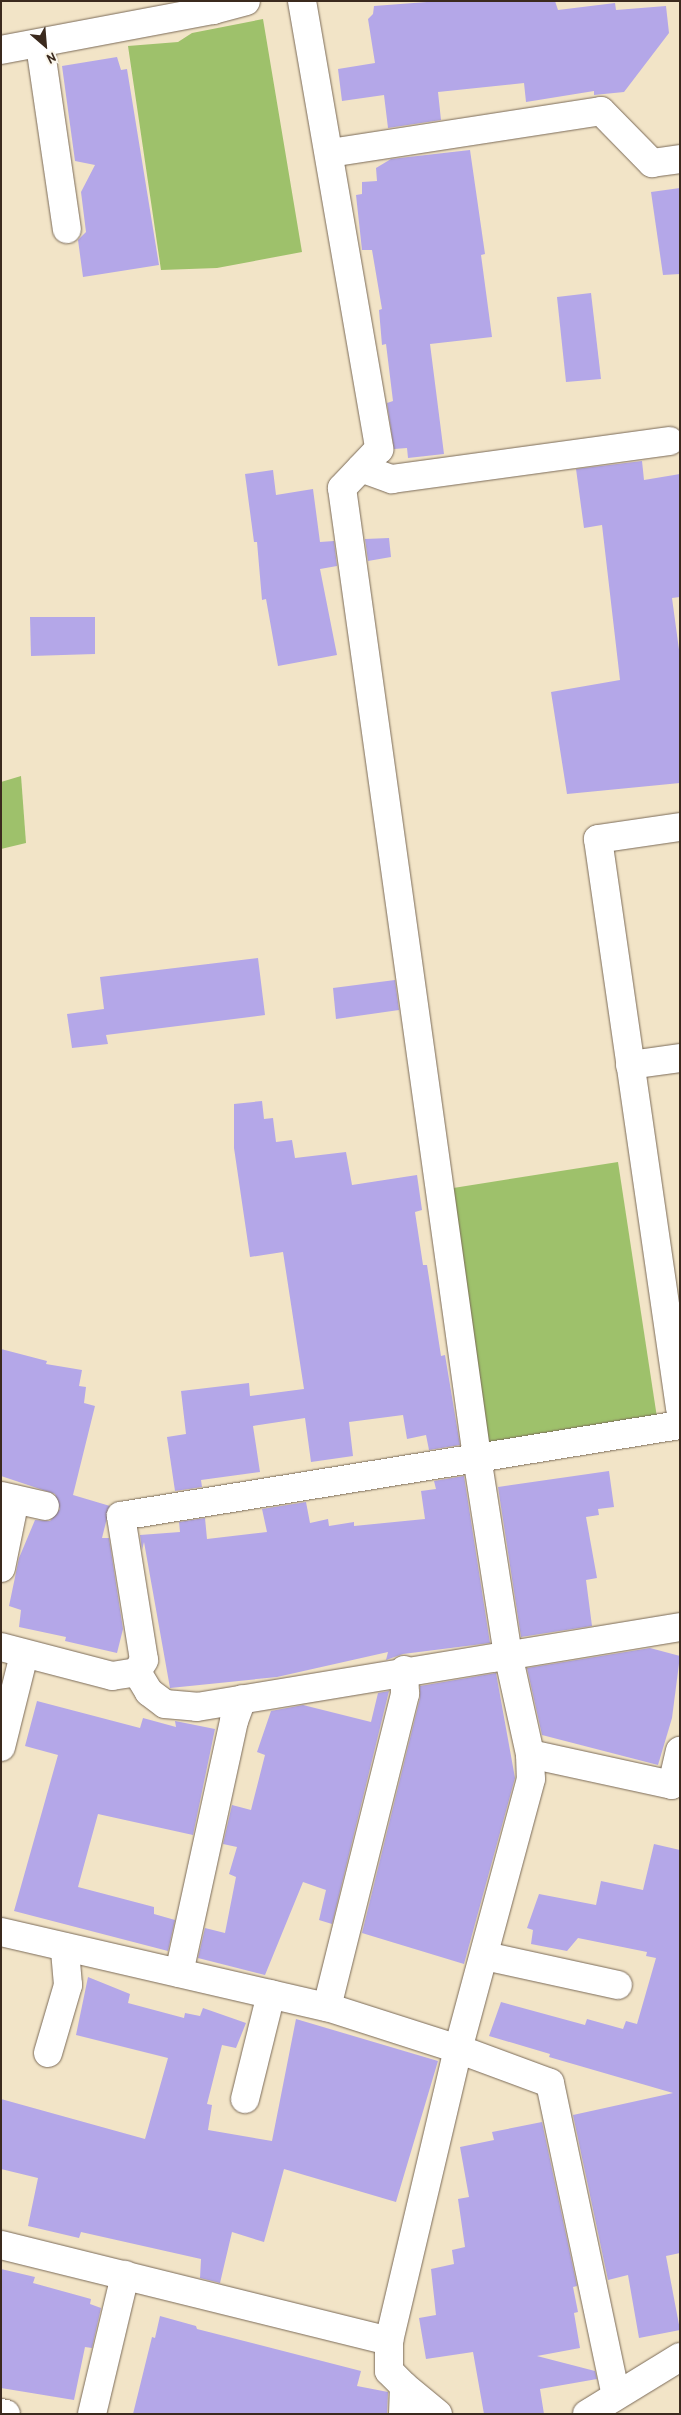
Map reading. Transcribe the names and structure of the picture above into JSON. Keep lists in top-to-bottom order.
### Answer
{
  "north": "bottom right"
}
